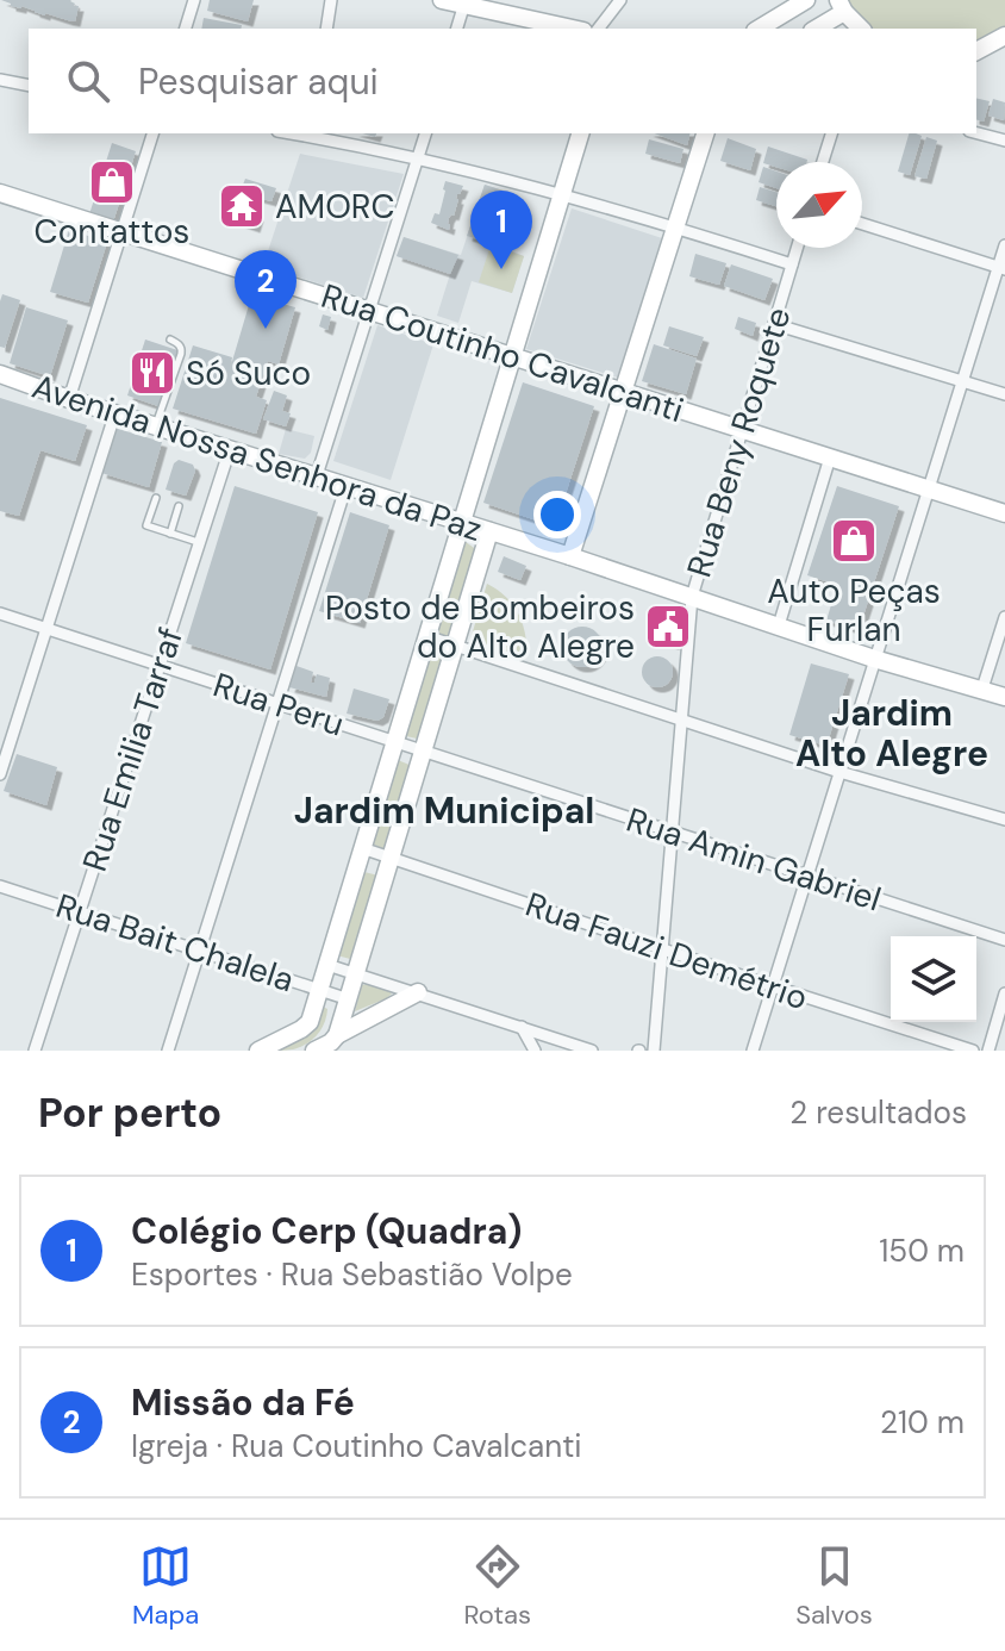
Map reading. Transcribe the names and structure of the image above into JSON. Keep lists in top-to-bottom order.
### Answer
{
  "streets": {
    "main road": ["Rua Coutinho Cavalcanti", "Avenida Nossa Senhora da Paz"],
    "street": [
      "Rua Beny Roquete",
      "Rua Peru",
      "Rua Emilia Tarraf",
      "Rua Amin Gabriel",
      "Rua Bait Chalela",
      "Rua Fauzi Demétrio"
    ]
  },
  "crossings": [
    ["Rua Coutinho Cavalcanti", "Rua Beny Roquete"],
    ["Rua Beny Roquete", "Avenida Nossa Senhora da Paz"],
    ["Rua Beny Roquete", "Rua Amin Gabriel"],
    ["Rua Beny Roquete", "Rua Fauzi Demétrio"],
    ["Avenida Nossa Senhora da Paz", "Rua Emilia Tarraf"],
    ["Rua Peru", "Rua Emilia Tarraf"],
    ["Rua Peru", "Rua Amin Gabriel"],
    ["Rua Emilia Tarraf", "Rua Bait Chalela"]
  ],
  "districts": ["Jardim Alto Alegre", "Jardim Municipal"],
  "places": {
    "shop": ["Contattos", "Auto Peças Furlan"],
    "temple": ["AMORC"],
    "restaurant": ["Só Suco"],
    "public building": ["Posto de Bombeiros do Alto Alegre"]
  },
  "north": "top right",
  "page": {
    "search": "Pesquisar aqui",
    "pins": ["1", "2"],
    "heading": ["Por perto", "2 resultados"],
    "list": [
      {
        "mark": "1",
        "name": "Colégio Cerp (Quadra)",
        "note": "Esportes · Rua Sebastião Volpe",
        "value": "150 m"
      },
      {
        "mark": "2",
        "name": "Missão da Fé",
        "note": "Igreja · Rua Coutinho Cavalcanti",
        "value": "210 m"
      }
    ],
    "nav": ["Mapa", "Rotas", "Salvos"]
  }
}
